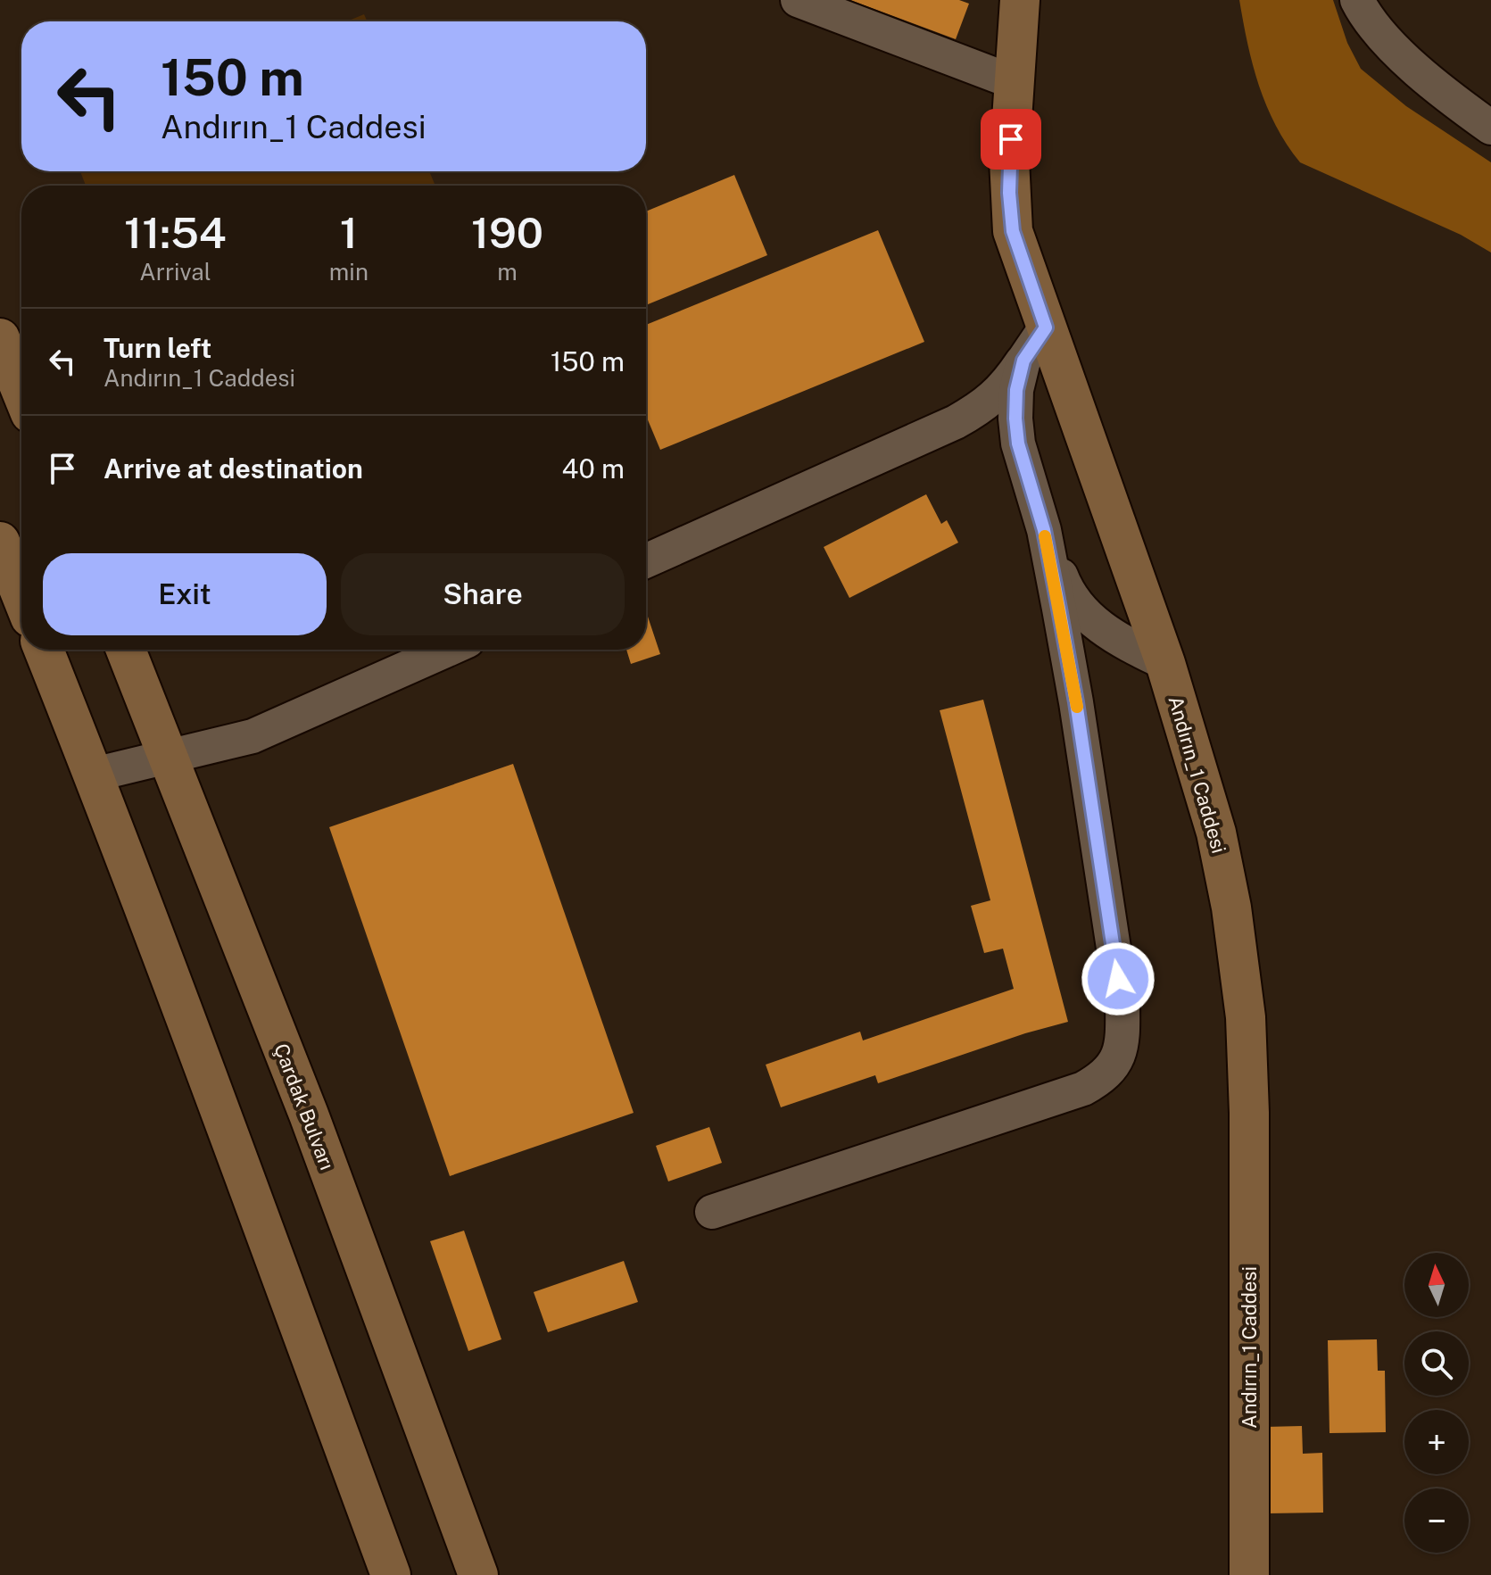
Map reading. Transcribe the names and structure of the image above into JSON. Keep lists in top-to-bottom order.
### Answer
{
  "streets": {
    "main road": ["Andırın_1 Caddesi", "Çardak Bulvarı"]
  },
  "north": "top",
  "page": {
    "turn": ["150 m", "Andırın_1 Caddesi"],
    "eta": [
      "11:54",
      "Arrival",
      "1",
      "min",
      "190",
      "m"
    ],
    "list": [
      {
        "name": "Turn left",
        "note": "Andırın_1 Caddesi",
        "value": "150 m"
      },
      {
        "name": "Arrive at destination",
        "value": "40 m"
      }
    ],
    "buttons": ["Exit", "Share"],
    "map_buttons": ["+", "−"]
  }
}
